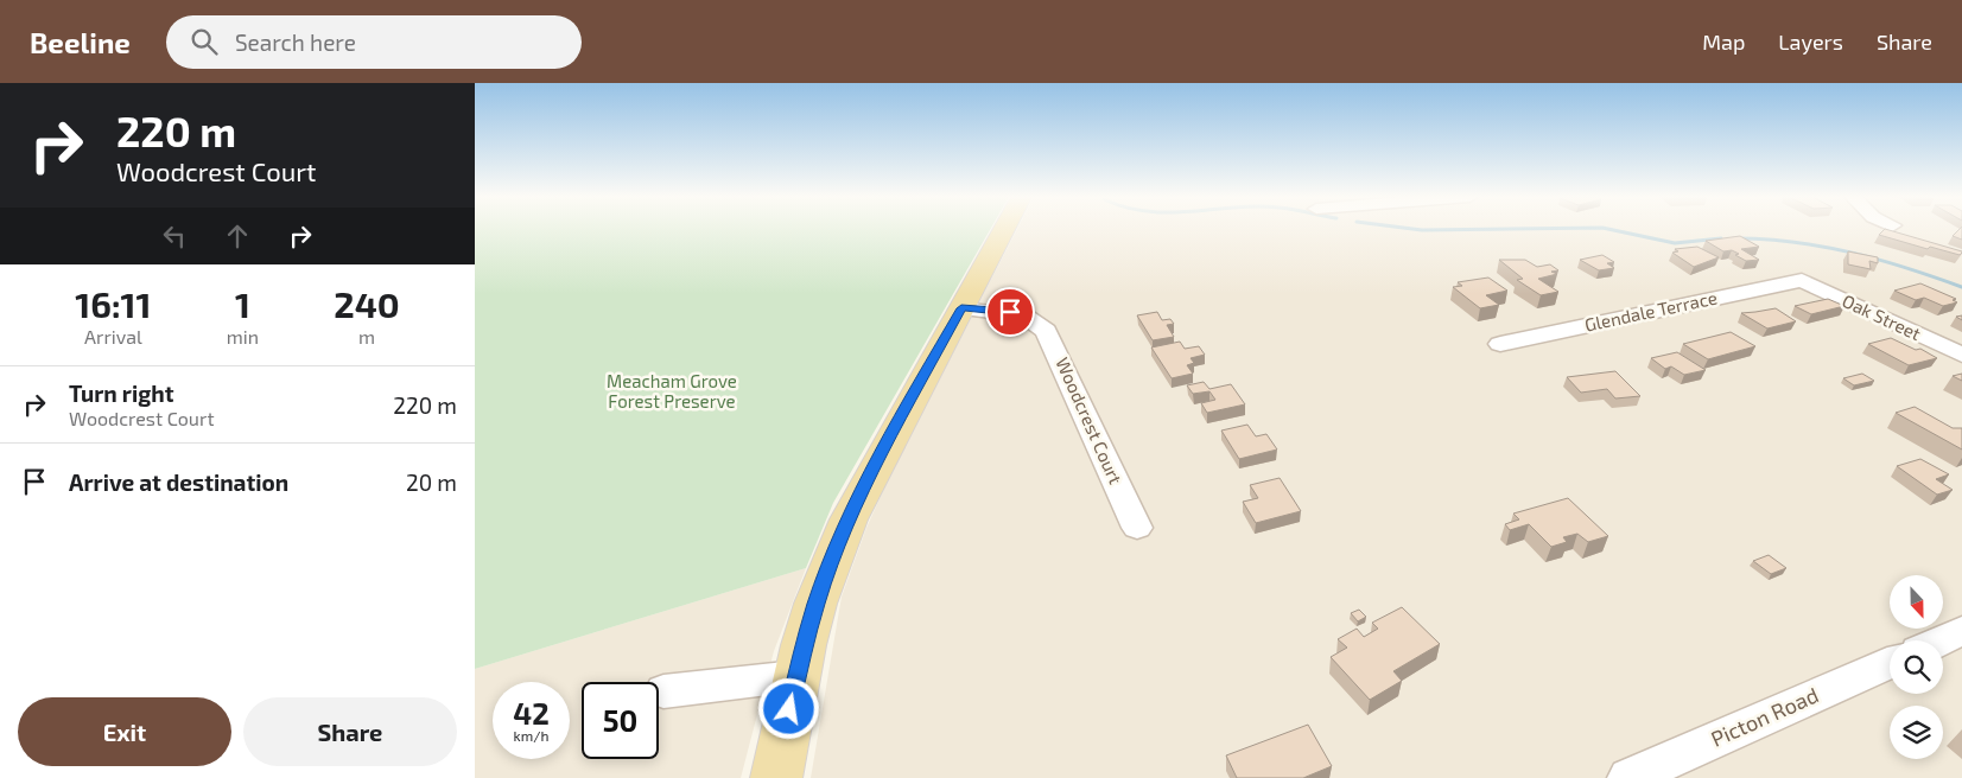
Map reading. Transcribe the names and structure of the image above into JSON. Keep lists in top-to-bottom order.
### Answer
{
  "streets": {
    "street": [
      "Glendale Terrace",
      "Oak Street",
      "Woodcrest Court",
      "Picton Road"
    ]
  },
  "crossings": [
    ["Glendale Terrace", "Oak Street"]
  ],
  "parks": ["Meacham Grove Forest Preserve"],
  "north": "bottom",
  "page": {
    "header": "Beeline",
    "search": "Search here",
    "nav": ["Map", "Layers", "Share"],
    "turn": ["220 m", "Woodcrest Court"],
    "eta": [
      "16:11",
      "Arrival",
      "1",
      "min",
      "240",
      "m"
    ],
    "list": [
      {
        "name": "Turn right",
        "note": "Woodcrest Court",
        "value": "220 m"
      },
      {
        "name": "Arrive at destination",
        "value": "20 m"
      }
    ],
    "speed": "42 km/h",
    "limit": "50",
    "buttons": ["Exit", "Share"]
  }
}
